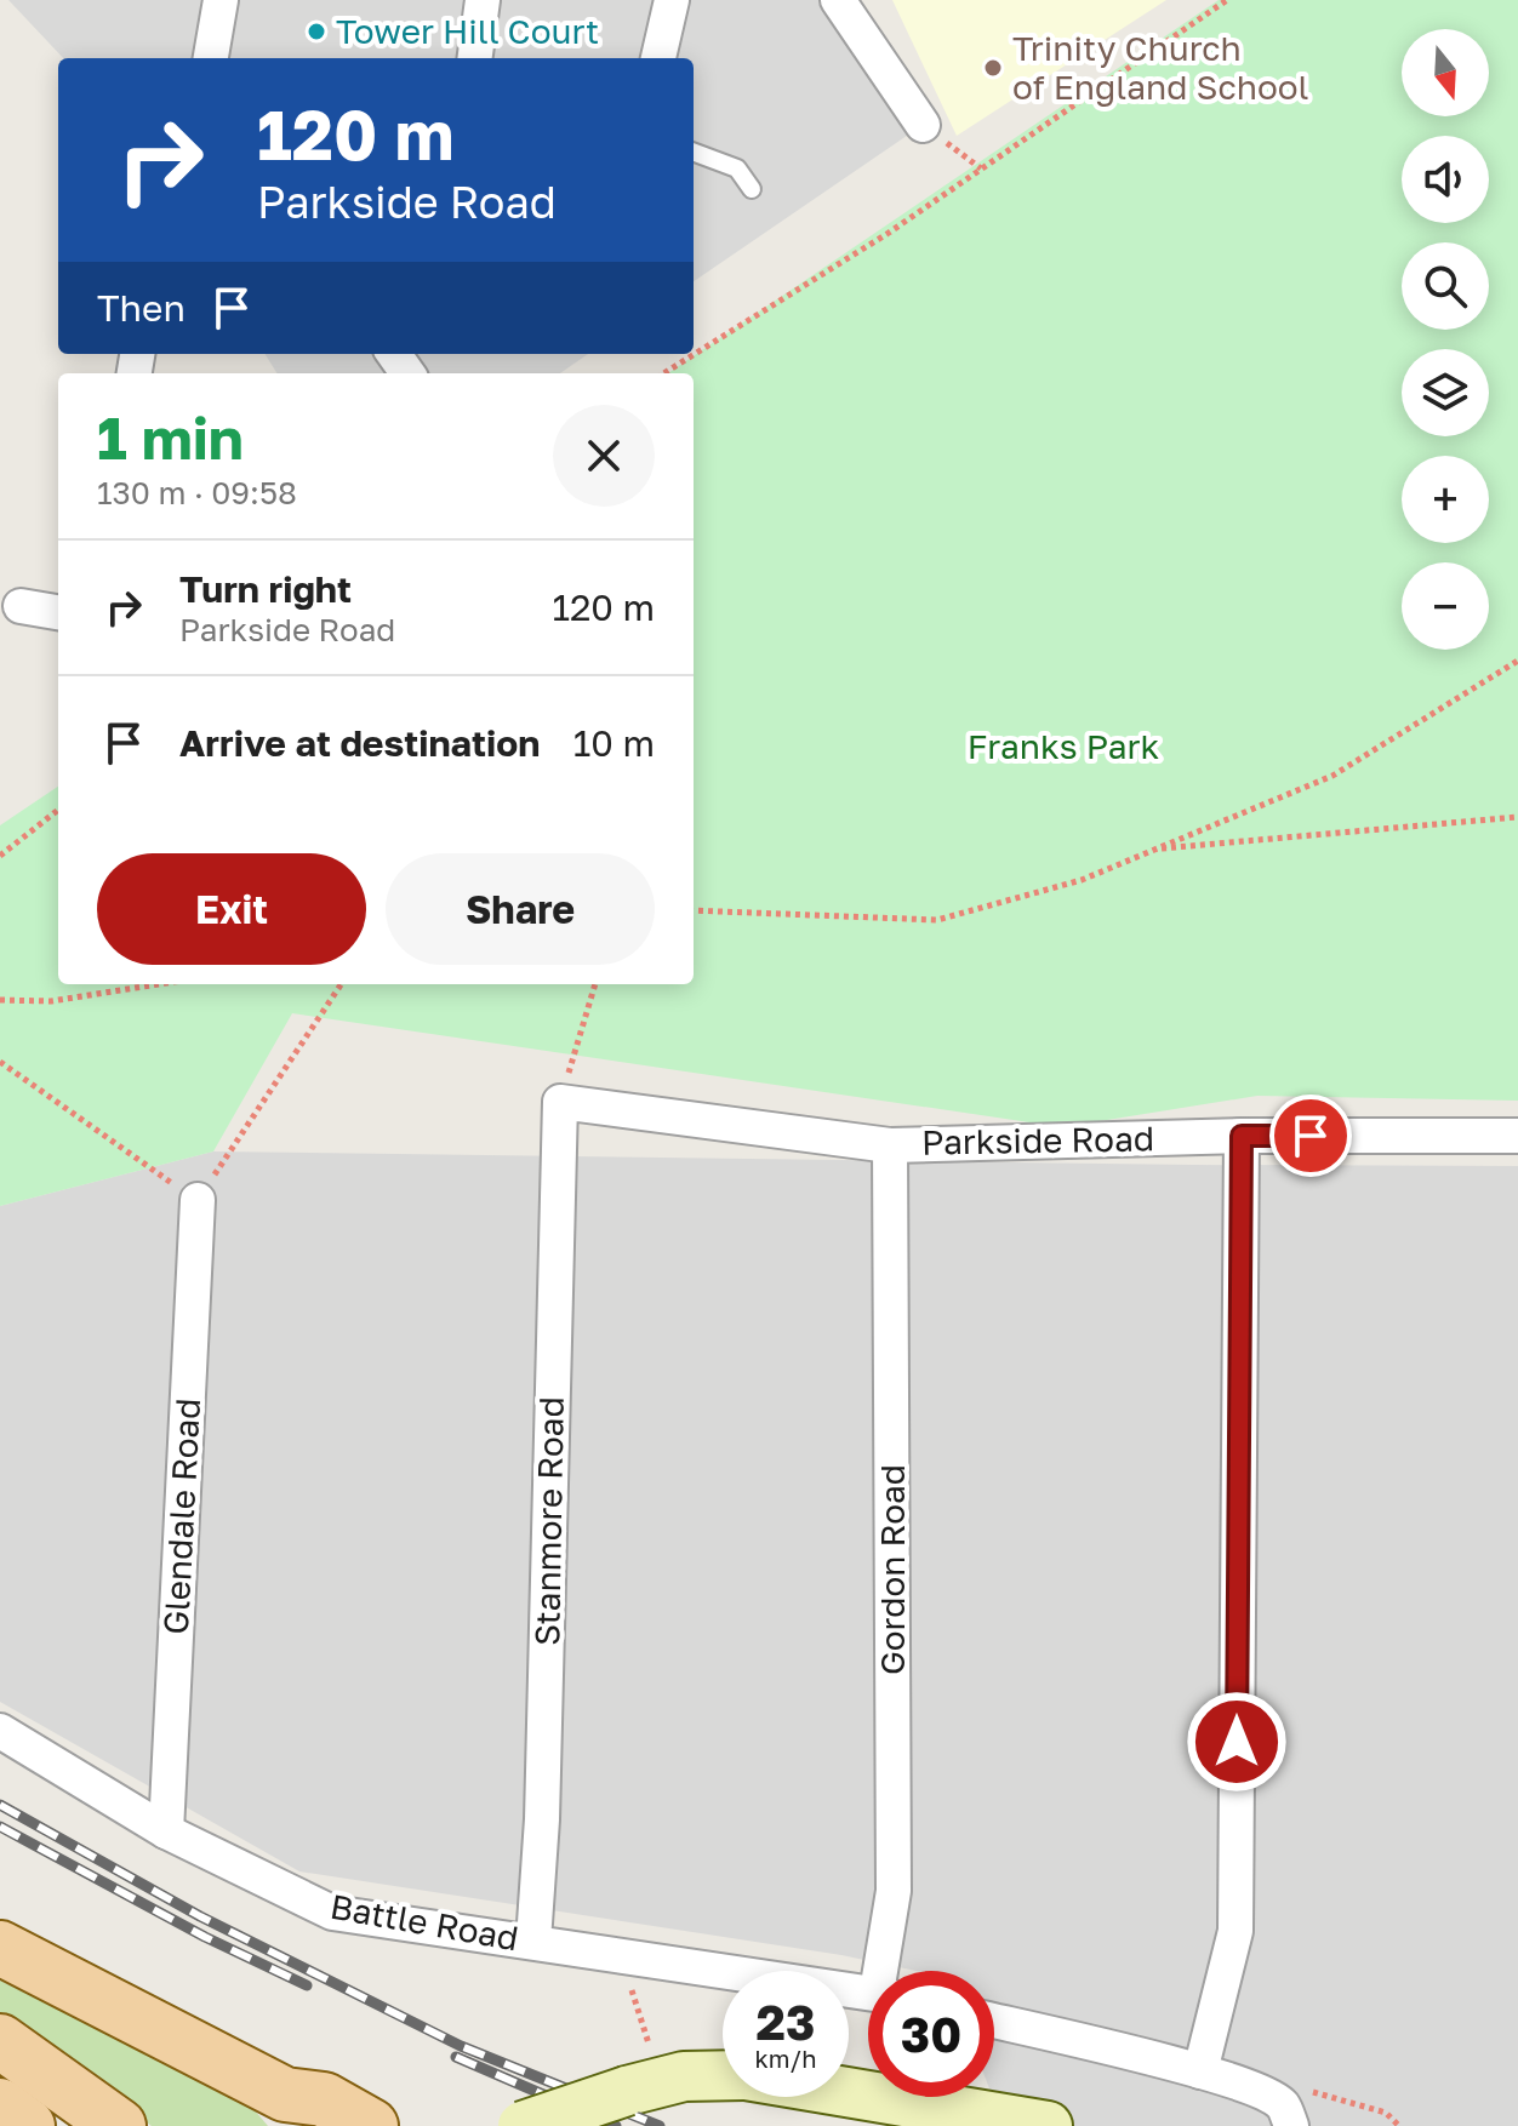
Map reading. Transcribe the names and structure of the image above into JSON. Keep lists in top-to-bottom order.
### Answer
{
  "streets": {
    "street": [
      "Parkside Road",
      "Glendale Road",
      "Stanmore Road",
      "Gordon Road",
      "Battle Road"
    ]
  },
  "crossings": [
    ["Parkside Road", "Stanmore Road"],
    ["Parkside Road", "Gordon Road"],
    ["Glendale Road", "Battle Road"],
    ["Stanmore Road", "Battle Road"]
  ],
  "parks": ["Franks Park"],
  "places": ["Tower Hill Court", "Trinity Church of England School"],
  "north": "bottom",
  "page": {
    "map_buttons": ["+", "−"],
    "turn": ["120 m", "Parkside Road"],
    "then": "Then",
    "heading": ["1 min", "130 m · 09:58"],
    "list": [
      {
        "name": "Turn right",
        "note": "Parkside Road",
        "value": "120 m"
      },
      {
        "name": "Arrive at destination",
        "value": "10 m"
      }
    ],
    "buttons": ["Exit", "Share"],
    "speed": "23 km/h",
    "limit": "30"
  }
}
